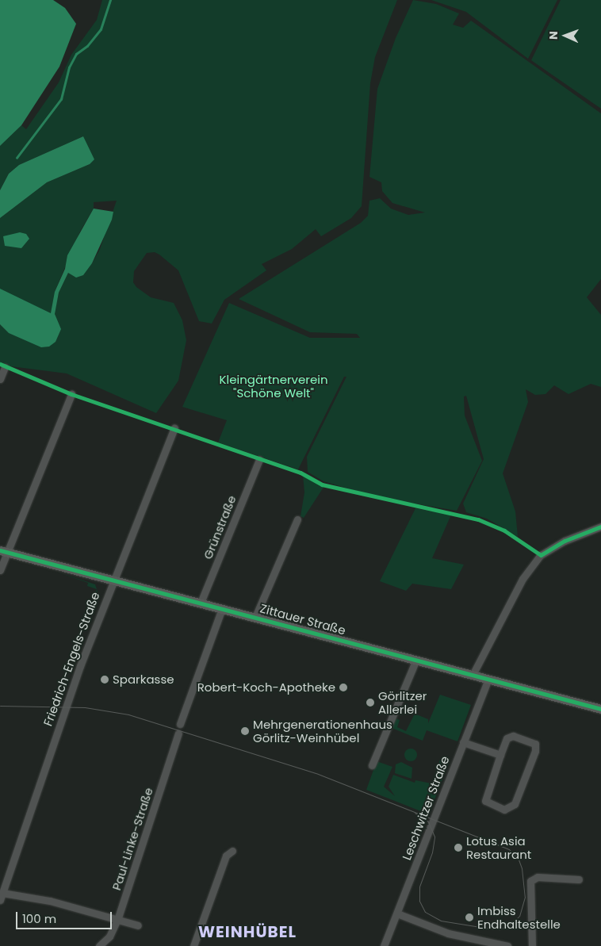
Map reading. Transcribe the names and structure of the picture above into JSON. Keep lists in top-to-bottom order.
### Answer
{
  "streets": {
    "main road": ["Zittauer Straße"],
    "street": [
      "Grünstraße",
      "Friedrich-Engels-Straße",
      "Leschwitzer Straße",
      "Paul-Linke-Straße"
    ]
  },
  "crossings": [
    ["Grünstraße", "Zittauer Straße"],
    ["Zittauer Straße", "Friedrich-Engels-Straße"],
    ["Zittauer Straße", "Leschwitzer Straße"]
  ],
  "districts": ["WEINHÜBEL"],
  "parks": ["Kleingärtnerverein \"Schöne Welt\""],
  "places": [
    "Sparkasse",
    "Robert-Koch-Apotheke",
    "Görlitzer Allerlei",
    "Mehrgenerationenhaus Görlitz-Weinhübel",
    "Lotus Asia Restaurant",
    "Imbiss Endhaltestelle"
  ],
  "scale_bar": "100 m",
  "north": "left"
}
